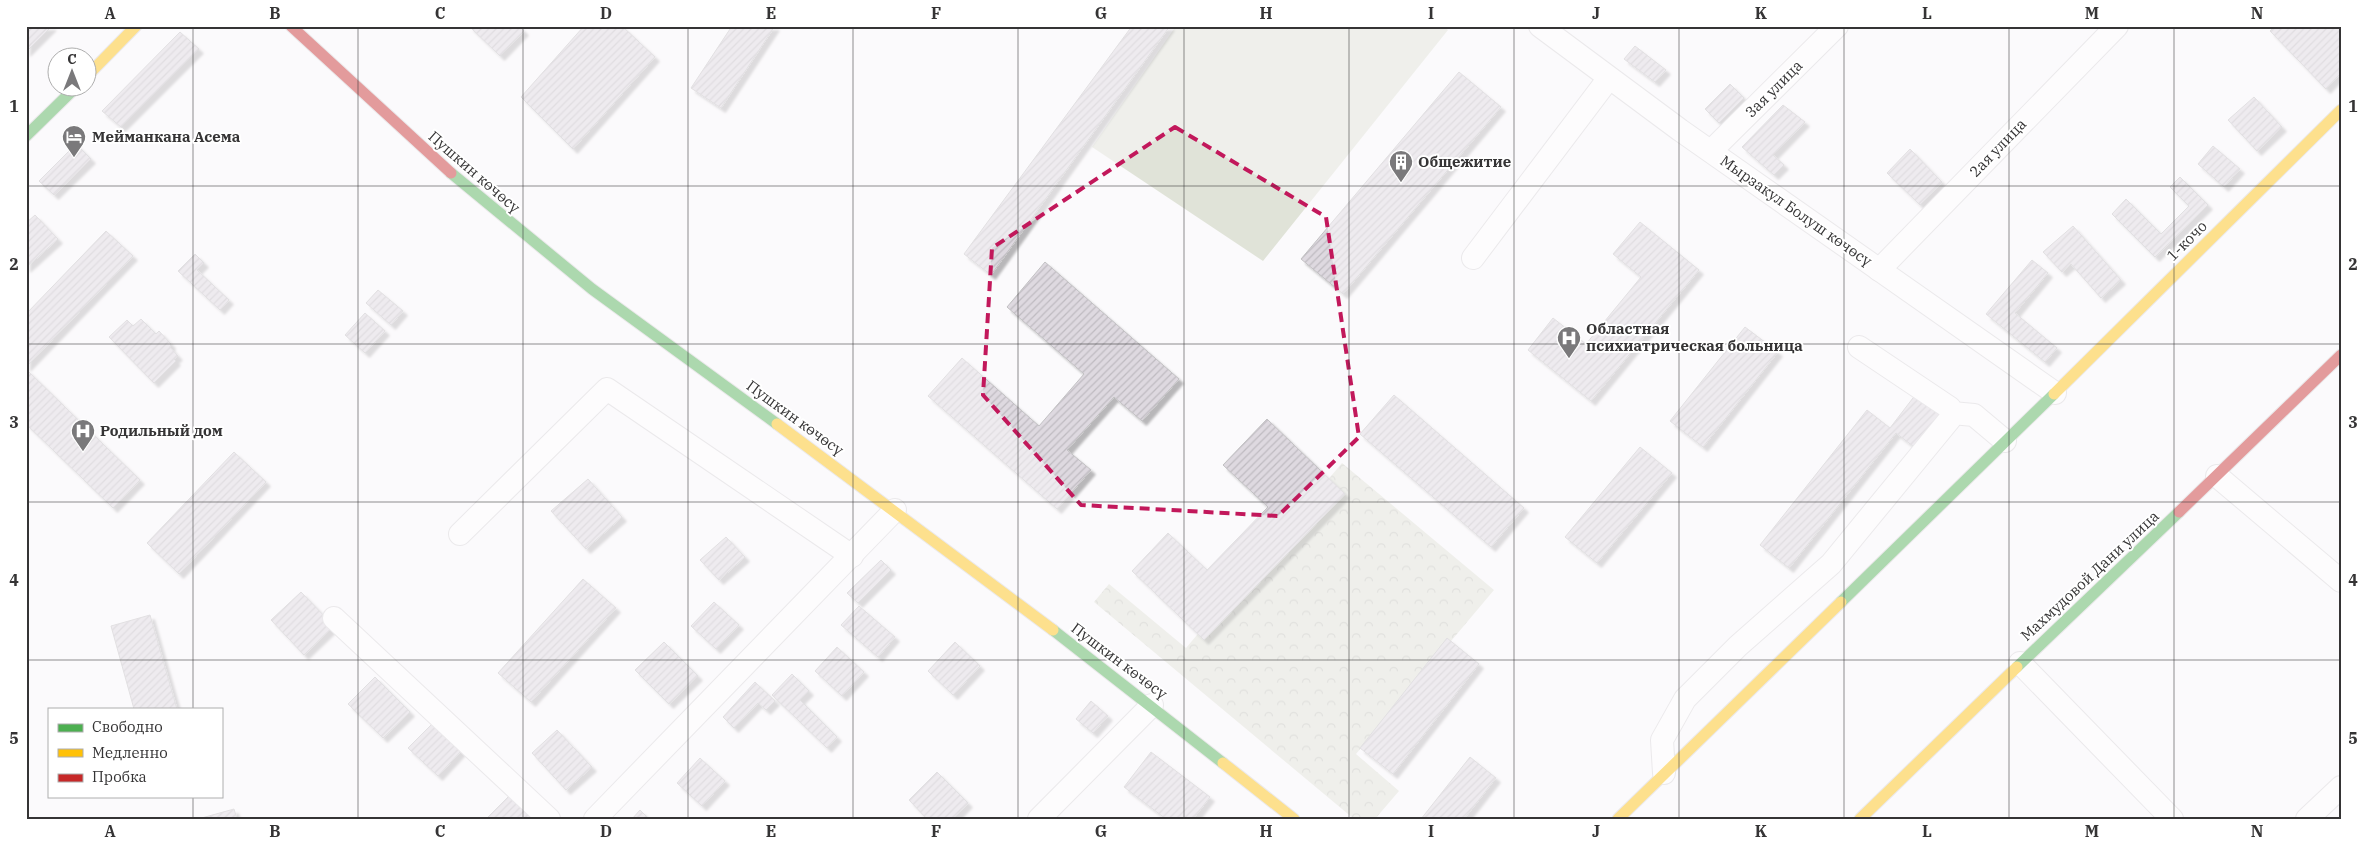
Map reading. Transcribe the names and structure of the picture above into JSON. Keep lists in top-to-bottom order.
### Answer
{
  "streets": {
    "main road": ["Пушкин көчөсү", "1-кочо", "Махмудовой Дани улица"],
    "street": ["3ая улица", "2ая улица", "Мырзакул Болуш көчөсү"]
  },
  "crossings": [
    ["3ая улица", "Мырзакул Болуш көчөсү"],
    ["2ая улица", "Мырзакул Болуш көчөсү"],
    ["Мырзакул Болуш көчөсү", "1-кочо"]
  ],
  "places": {
    "hotel": ["Мейманкана Асема"],
    "building": ["Общежитие"],
    "hospital": ["Областная психиатрическая больница", "Родильный дом"]
  },
  "legend": ["Свободно", "Медленно", "Пробка"],
  "north": "top",
  "grid": {
    "columns": [
      "A",
      "B",
      "C",
      "D",
      "E",
      "F",
      "G",
      "H",
      "I",
      "J",
      "K",
      "L",
      "M",
      "N"
    ],
    "rows": [
      "1",
      "2",
      "3",
      "4",
      "5"
    ]
  }
}
